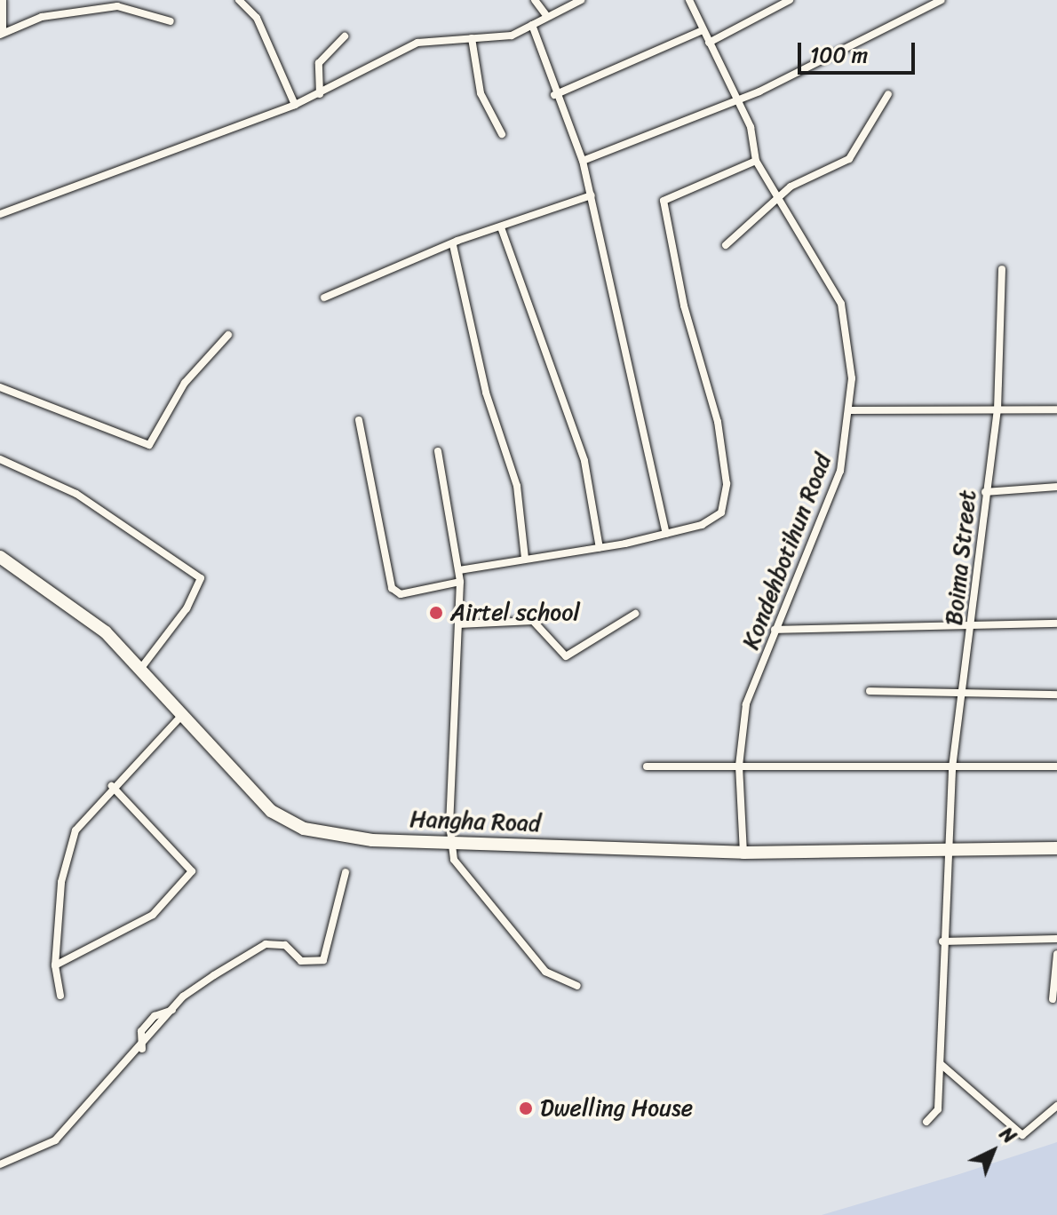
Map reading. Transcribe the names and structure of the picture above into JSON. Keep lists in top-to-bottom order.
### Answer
{
  "streets": {
    "highway": ["Hangha Road"],
    "street": ["Kondehbotihun Road", "Boima Street"]
  },
  "crossings": [
    ["Kondehbotihun Road", "Hangha Road"],
    ["Boima Street", "Hangha Road"]
  ],
  "places": ["Airtel school", "Dwelling House"],
  "scale_bar": "100 m",
  "north": "top right"
}
